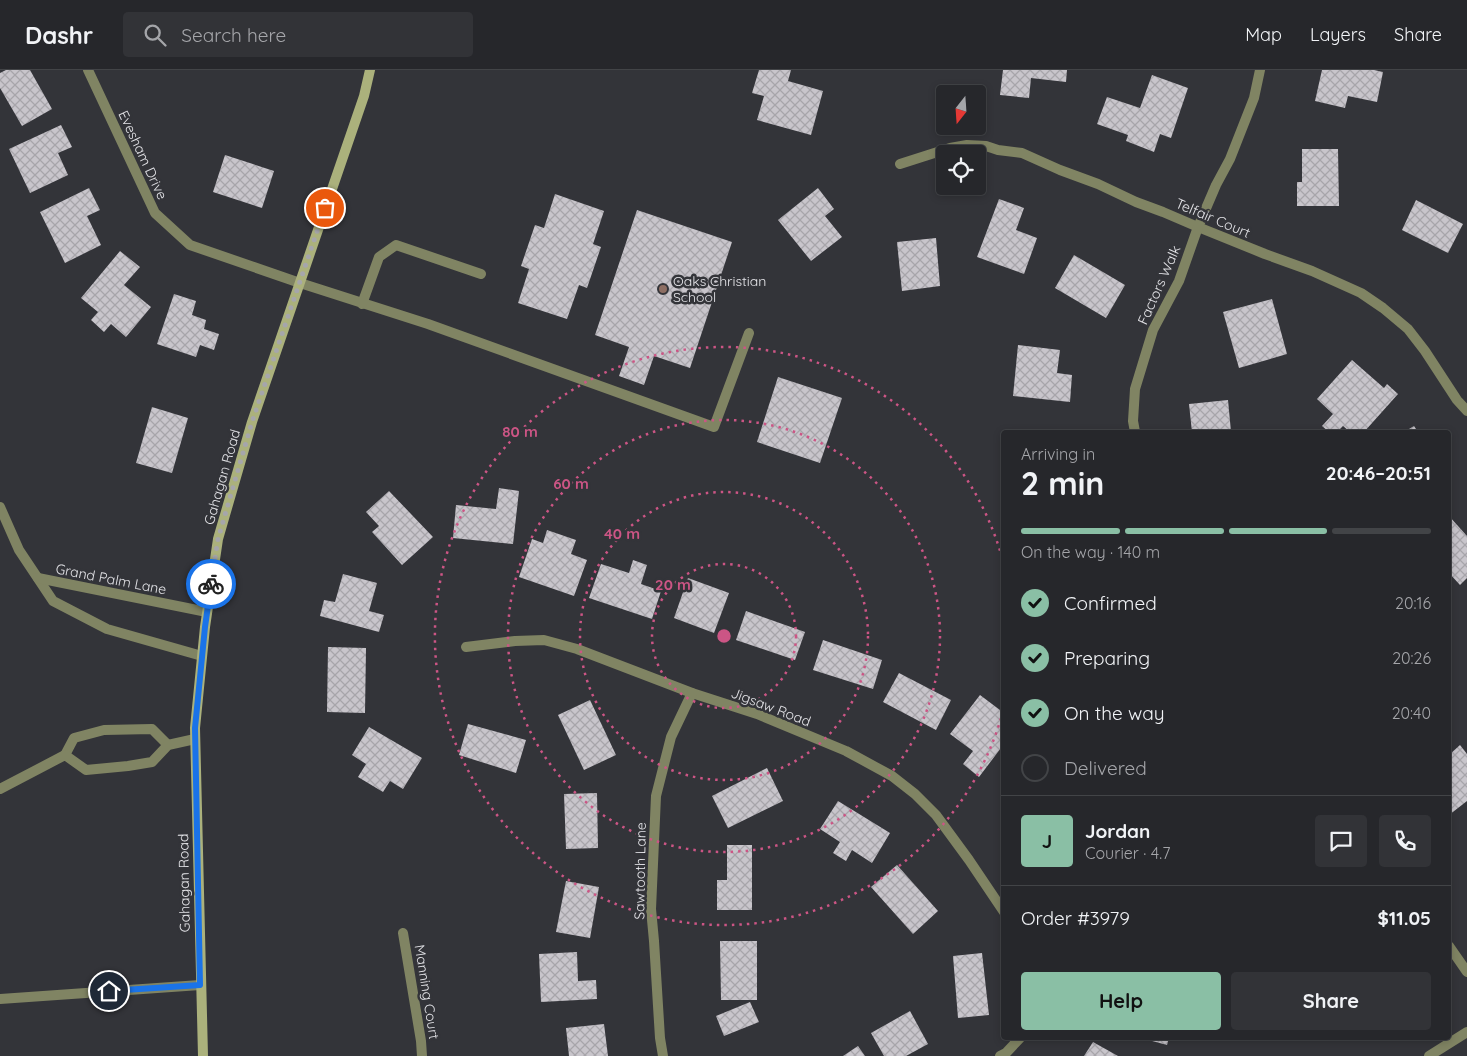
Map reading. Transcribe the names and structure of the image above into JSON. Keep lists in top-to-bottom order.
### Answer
{
  "streets": {
    "street": [
      "Evesham Drive",
      "Telfair Court",
      "Factors Walk",
      "Gahagan Road",
      "Grand Palm Lane",
      "Jigsaw Road",
      "Sawtooth Lane",
      "Manning Court"
    ]
  },
  "crossings": [
    ["Evesham Drive", "Gahagan Road"],
    ["Telfair Court", "Factors Walk"],
    ["Gahagan Road", "Grand Palm Lane"],
    ["Jigsaw Road", "Sawtooth Lane"]
  ],
  "places": ["Oaks Christian School"],
  "north": "bottom",
  "page": {
    "header": "Dashr",
    "search": "Search here",
    "nav": ["Map", "Layers", "Share"],
    "heading": ["2 min", "Arriving in", "20:46–20:51"],
    "panel": [
      "Jordan",
      "Courier · 4.7",
      "Order #3979",
      "$11.05"
    ],
    "bar": "On the way · 140 m",
    "list": [
      ["Confirmed", "20:16"],
      ["Preparing", "20:26"],
      ["On the way", "20:40"],
      "Delivered"
    ],
    "round": "J",
    "buttons": ["Help", "Share"]
  },
  "rings": [
    "80 m",
    "60 m",
    "40 m",
    "20 m"
  ]
}
